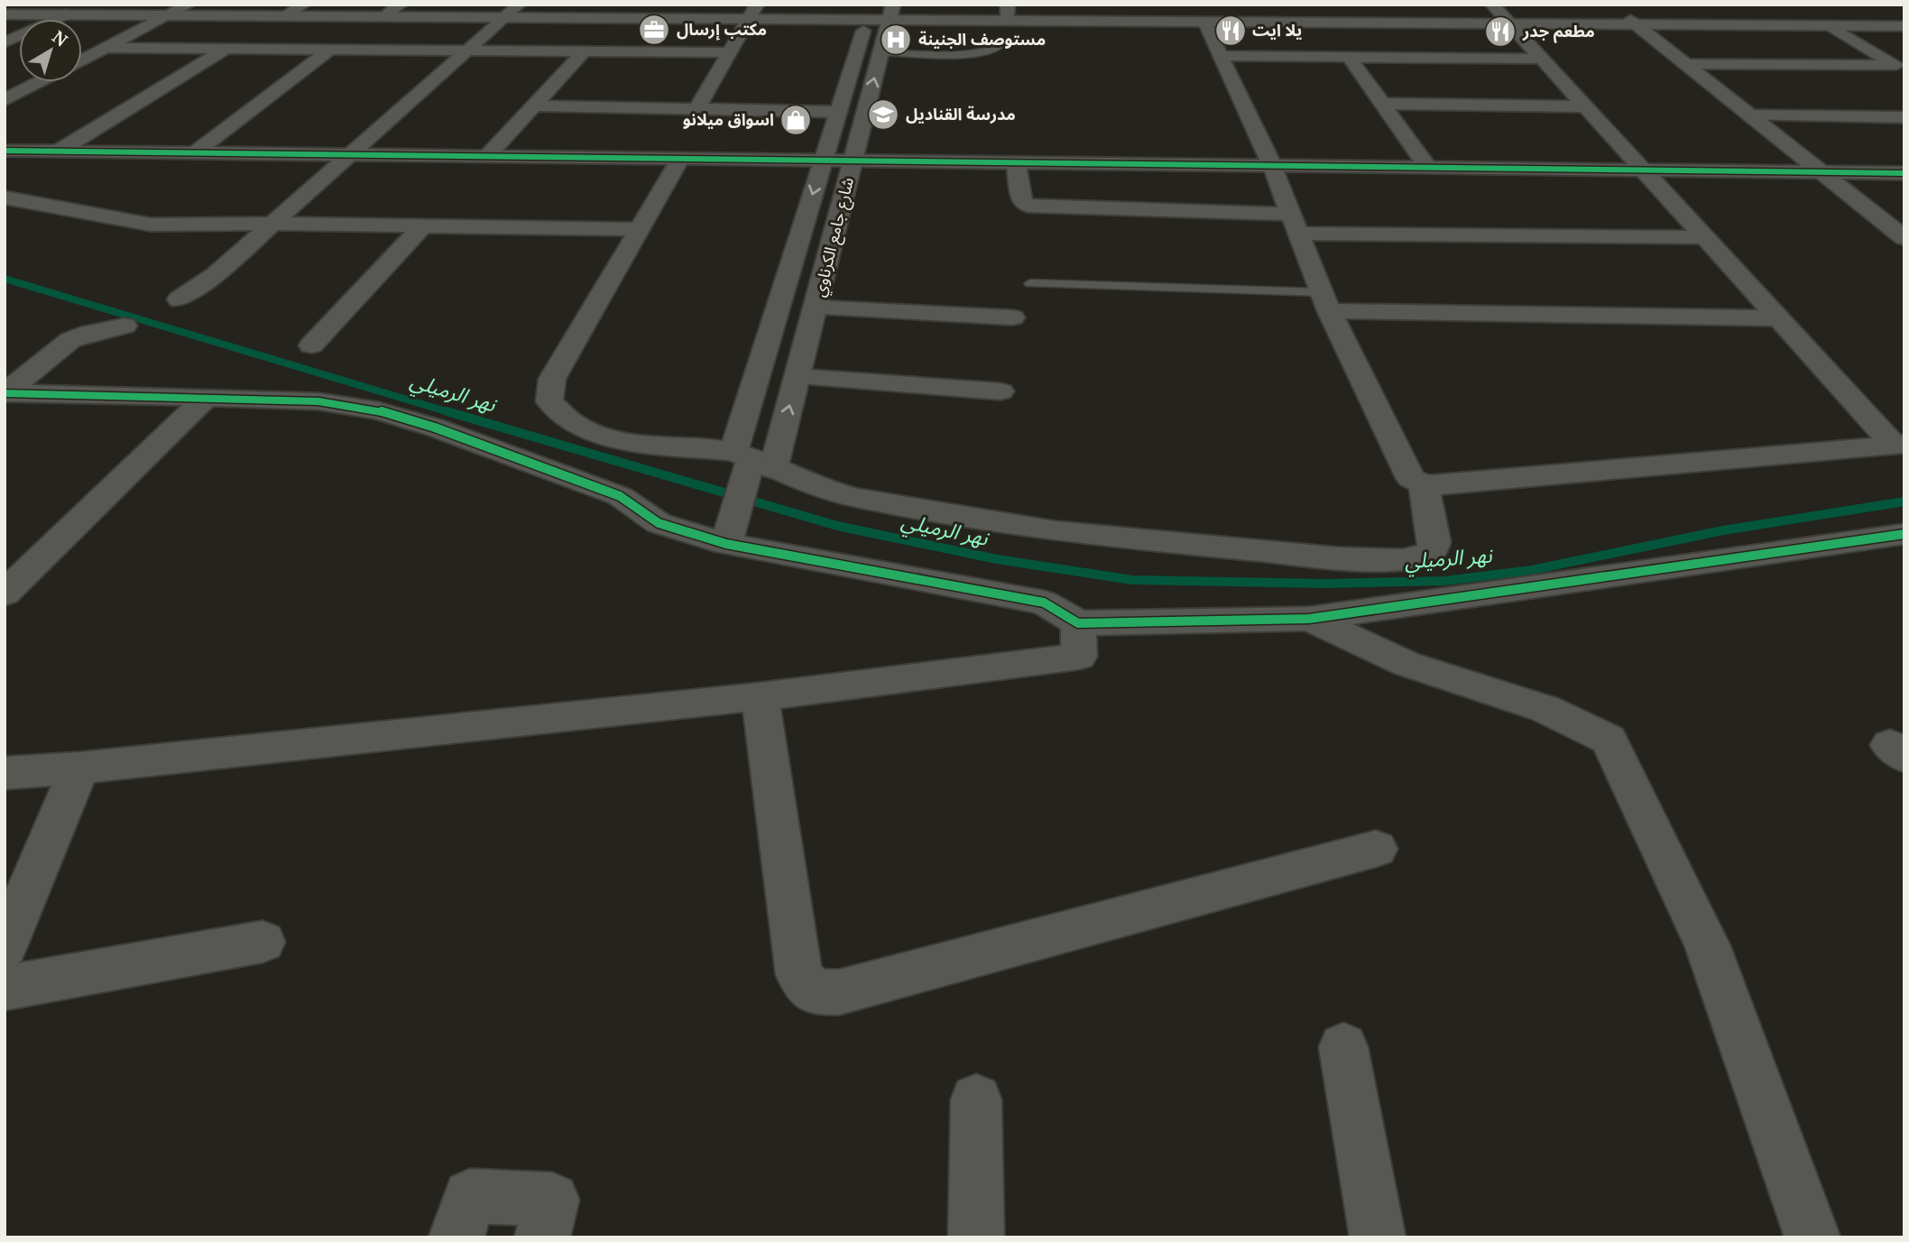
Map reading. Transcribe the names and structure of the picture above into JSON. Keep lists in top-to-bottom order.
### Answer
{
  "streets": {
    "street": ["شارع جامع الكرناوي"]
  },
  "water": ["نهر الرميلي"],
  "places": {
    "office": ["مكتب إرسال"],
    "restaurant": ["يلا ايت", "مطعم جدر"],
    "hospital": ["مستوصف الجنينة"],
    "school or university": ["مدرسة القناديل"],
    "shop": ["اسواق ميلانو"]
  },
  "north": "top right"
}
